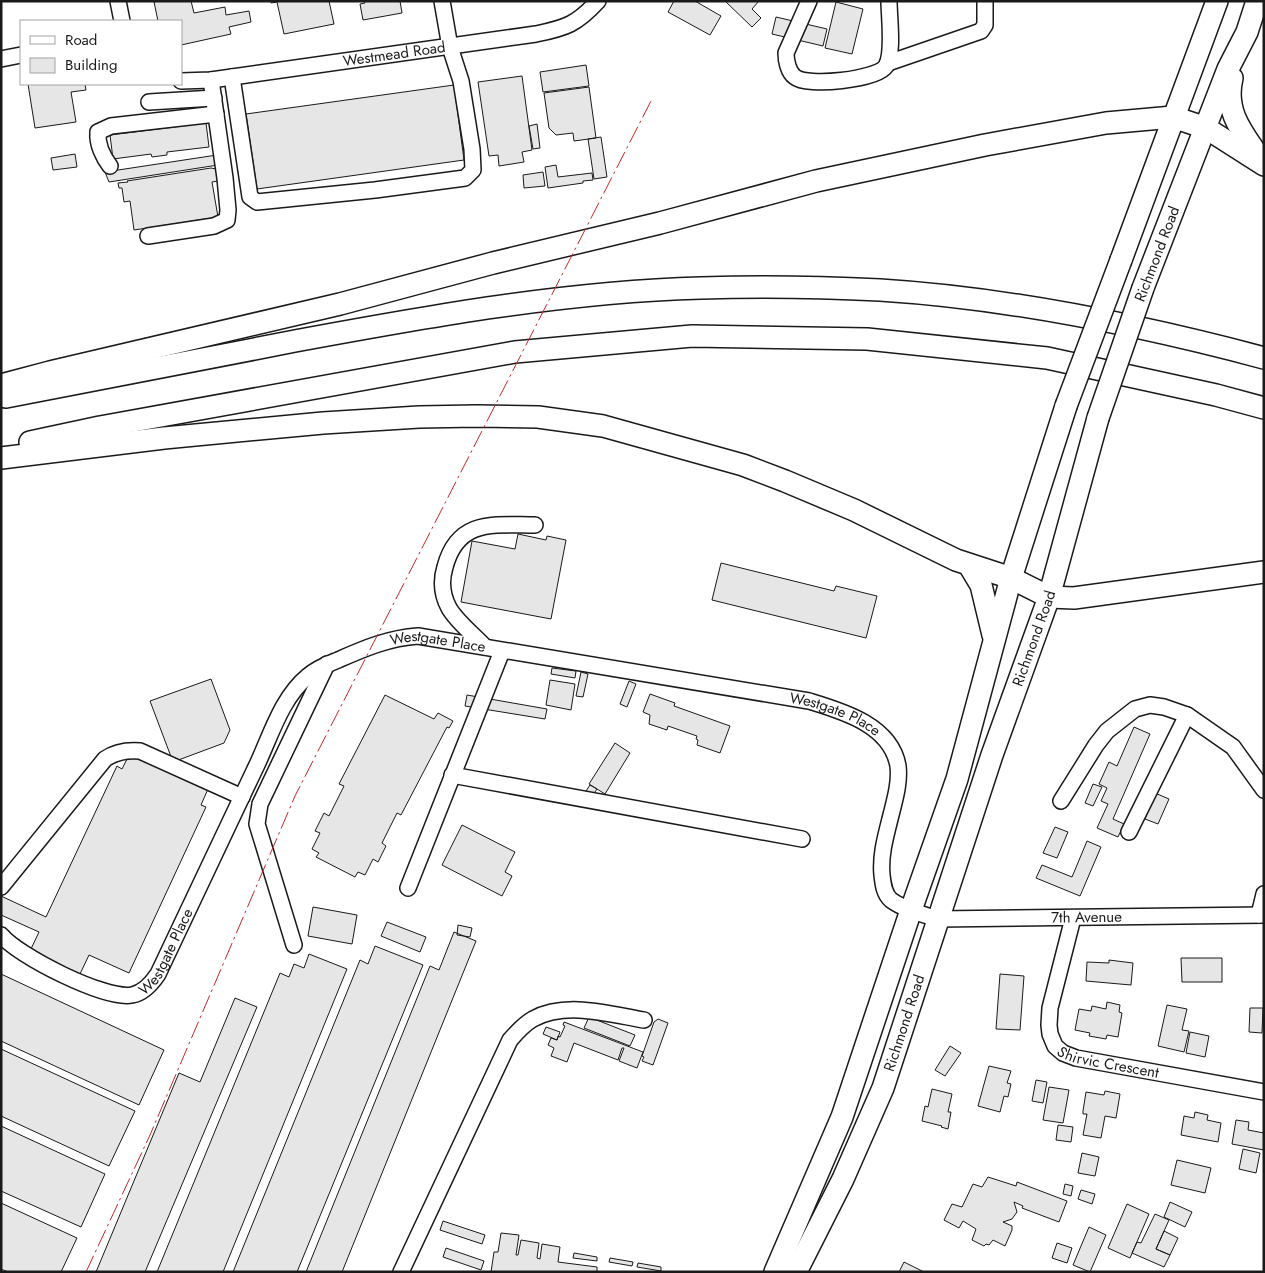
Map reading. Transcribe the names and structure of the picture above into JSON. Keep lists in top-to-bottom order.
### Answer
{
  "streets": {
    "highway": ["Richmond Road"],
    "street": [
      "Westmead Road",
      "Westgate Place",
      "7th Avenue",
      "Shirvic Crescent"
    ]
  },
  "crossings": [
    ["Richmond Road", "Westgate Place"],
    ["Richmond Road", "7th Avenue"],
    ["Westgate Place", "7th Avenue"],
    ["7th Avenue", "Shirvic Crescent"]
  ],
  "legend": ["Road", "Building"]
}
